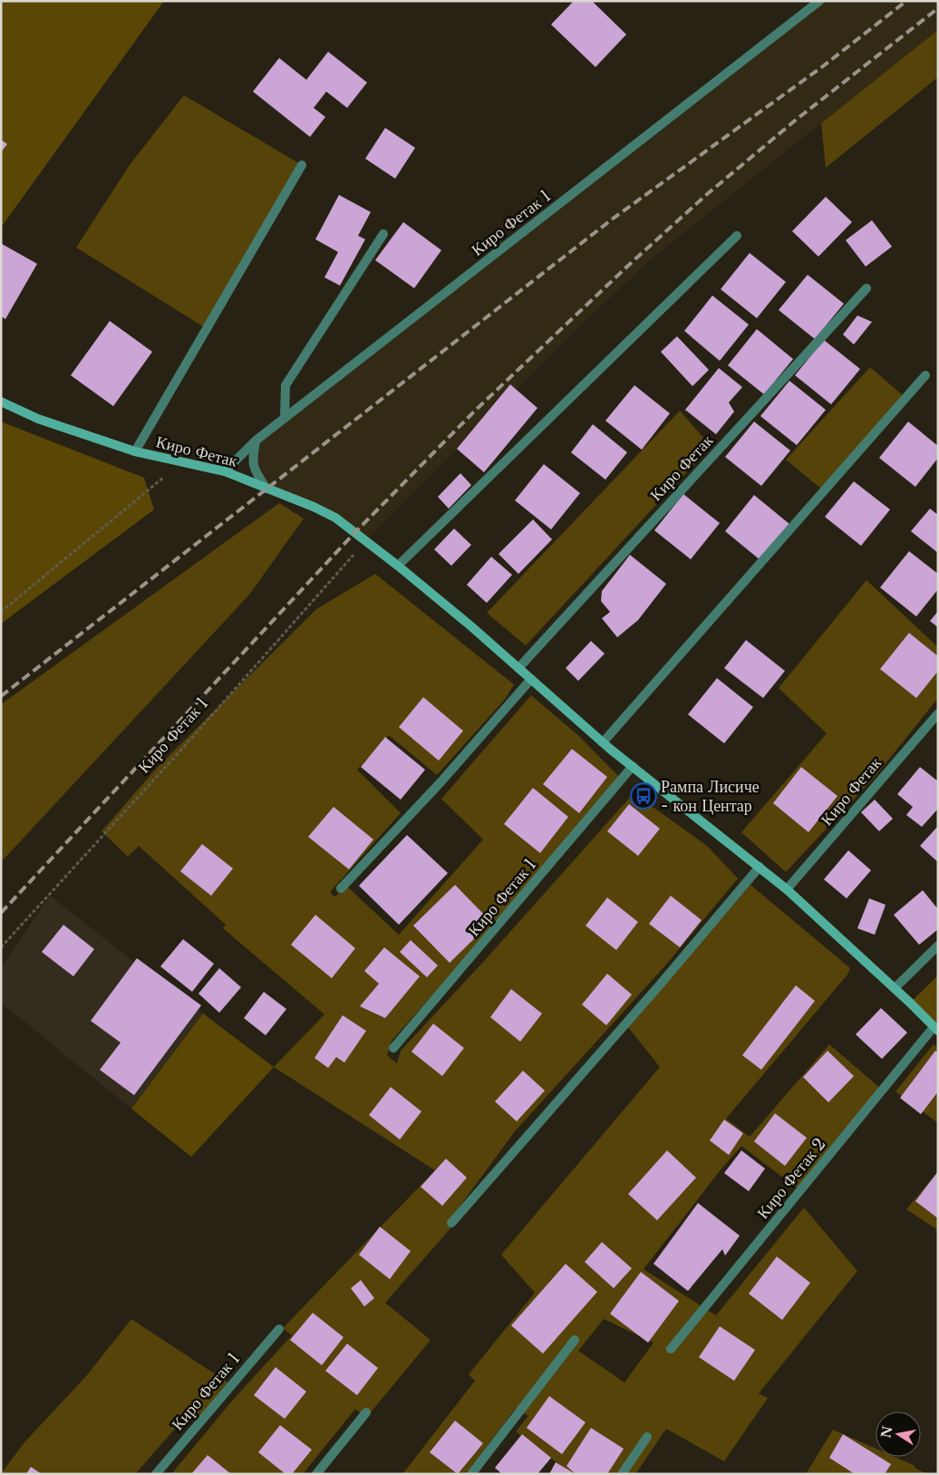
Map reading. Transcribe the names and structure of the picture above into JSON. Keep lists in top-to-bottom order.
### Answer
{
  "streets": {
    "main road": ["Киро Фетак"],
    "street": ["Киро Фетак 1", "Киро Фетак 2"]
  },
  "crossings": [
    ["Киро Фетак 1", "Киро Фетак"],
    ["Киро Фетак", "Киро Фетак 2"]
  ],
  "places": {
    "bus stop": ["Рампа Лисиче - кон Центар"]
  },
  "north": "left"
}
